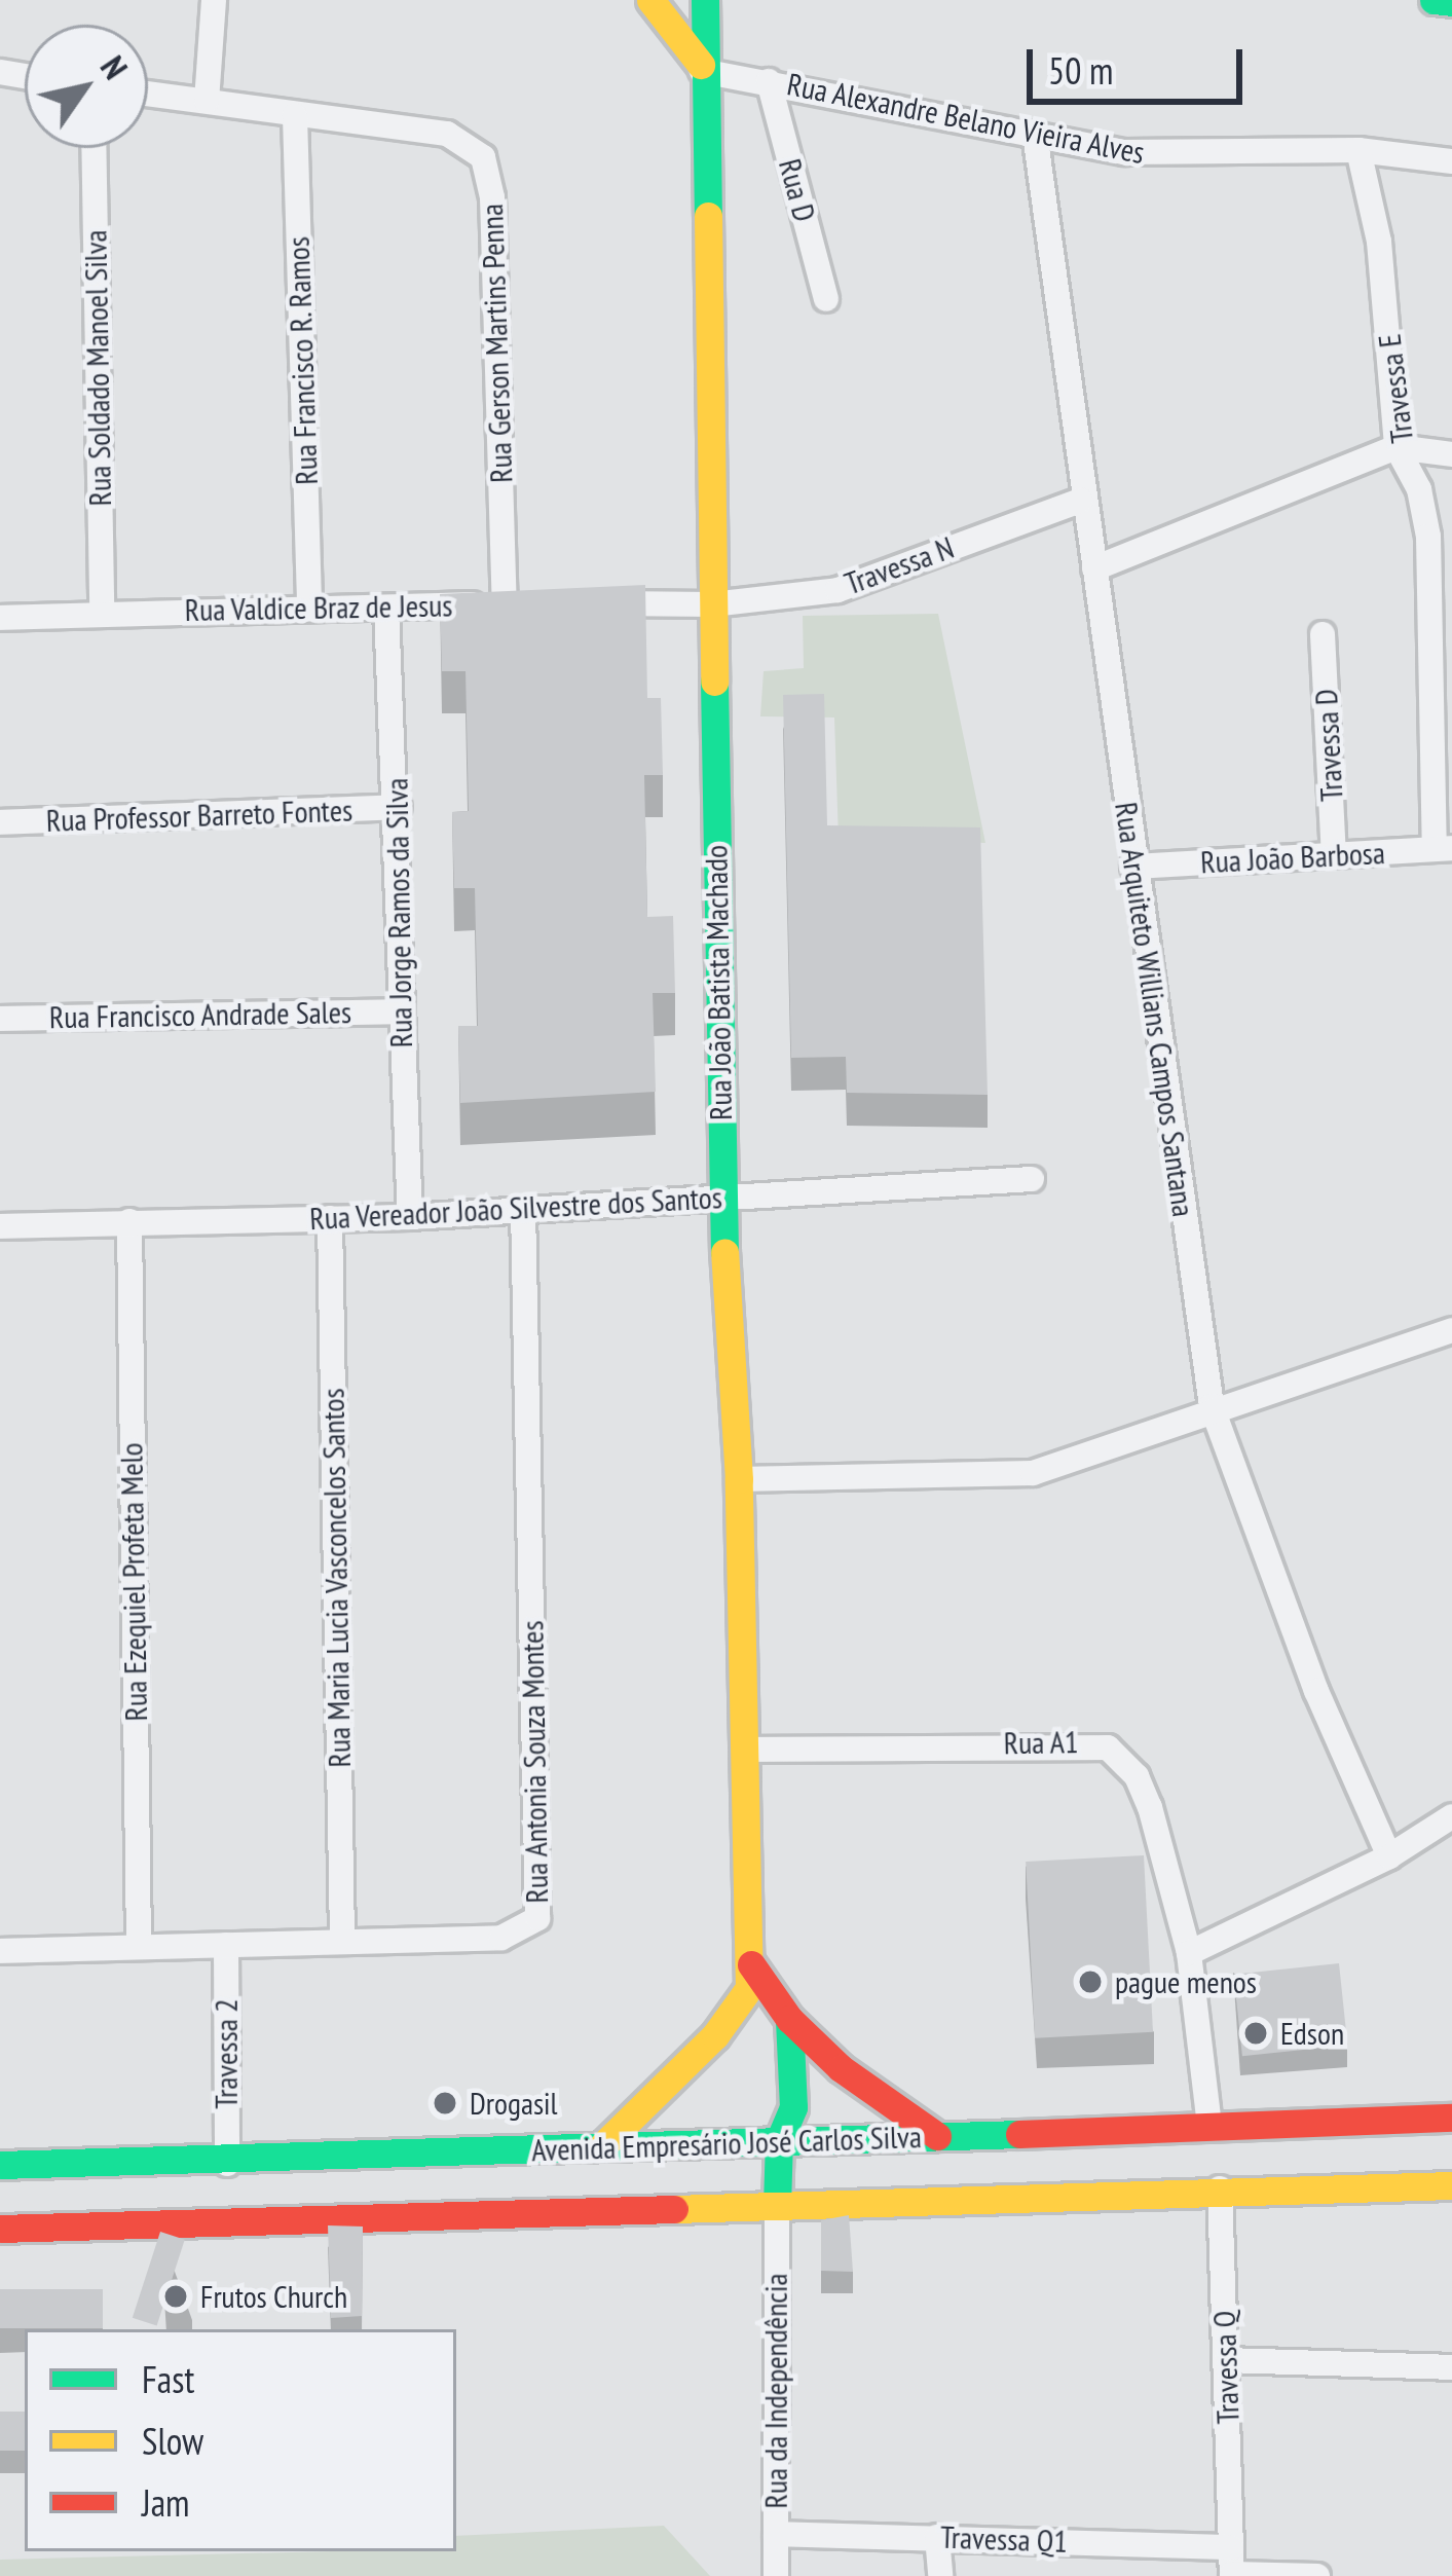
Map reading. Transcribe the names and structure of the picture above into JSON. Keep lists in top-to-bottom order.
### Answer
{
  "streets": {
    "main road": ["Rua João Batista Machado", "Avenida Empresário José Carlos Silva"],
    "street": [
      "Rua Alexandre Belano Vieira Alves",
      "Rua D",
      "Rua Gerson Martins Penna",
      "Rua Francisco R. Ramos",
      "Rua Soldado Manoel Silva",
      "Travessa E",
      "Travessa N",
      "Rua Valdice Braz de Jesus",
      "Travessa D",
      "Rua Professor Barreto Fontes",
      "Rua João Barbosa",
      "Rua Jorge Ramos da Silva",
      "Rua Arquiteto Willians Campos Santana",
      "Rua Francisco Andrade Sales",
      "Rua Vereador João Silvestre dos Santos",
      "Rua Maria Lucia Vasconcelos Santos",
      "Rua Ezequiel Profeta Melo",
      "Rua A1",
      "Rua Antonia Souza Montes",
      "Travessa 2",
      "Travessa Q",
      "Rua da Independência",
      "Travessa Q1"
    ]
  },
  "crossings": [
    ["Rua Alexandre Belano Vieira Alves", "Rua D"],
    ["Rua Alexandre Belano Vieira Alves", "Travessa E"],
    ["Rua Alexandre Belano Vieira Alves", "Rua João Batista Machado"],
    ["Rua Alexandre Belano Vieira Alves", "Rua Arquiteto Willians Campos Santana"],
    ["Rua Gerson Martins Penna", "Rua Francisco R. Ramos"],
    ["Rua Gerson Martins Penna", "Rua Valdice Braz de Jesus"],
    ["Rua Francisco R. Ramos", "Rua Valdice Braz de Jesus"],
    ["Rua Soldado Manoel Silva", "Rua Valdice Braz de Jesus"],
    ["Travessa E", "Rua João Barbosa"],
    ["Travessa N", "Rua João Batista Machado"],
    ["Travessa N", "Rua Arquiteto Willians Campos Santana"],
    ["Rua Valdice Braz de Jesus", "Rua Jorge Ramos da Silva"],
    ["Travessa D", "Rua João Barbosa"],
    ["Rua Professor Barreto Fontes", "Rua Jorge Ramos da Silva"],
    ["Rua João Barbosa", "Rua Arquiteto Willians Campos Santana"],
    ["Rua Jorge Ramos da Silva", "Rua Francisco Andrade Sales"],
    ["Rua Jorge Ramos da Silva", "Rua Vereador João Silvestre dos Santos"],
    ["Rua João Batista Machado", "Rua Vereador João Silvestre dos Santos"],
    ["Rua João Batista Machado", "Rua A1"],
    ["Rua Vereador João Silvestre dos Santos", "Rua Maria Lucia Vasconcelos Santos"],
    ["Rua Vereador João Silvestre dos Santos", "Rua Ezequiel Profeta Melo"],
    ["Rua Vereador João Silvestre dos Santos", "Rua Antonia Souza Montes"],
    ["Rua Maria Lucia Vasconcelos Santos", "Rua Antonia Souza Montes"],
    ["Rua Ezequiel Profeta Melo", "Rua Antonia Souza Montes"],
    ["Rua Antonia Souza Montes", "Travessa 2"],
    ["Travessa 2", "Avenida Empresário José Carlos Silva"],
    ["Avenida Empresário José Carlos Silva", "Travessa Q"],
    ["Avenida Empresário José Carlos Silva", "Rua da Independência"],
    ["Travessa Q", "Travessa Q1"],
    ["Rua da Independência", "Travessa Q1"]
  ],
  "places": [
    "pague menos",
    "Edson",
    "Drogasil",
    "Frutos Church"
  ],
  "legend": ["Fast", "Slow", "Jam"],
  "scale_bar": "50 m",
  "north": "top right"
}
